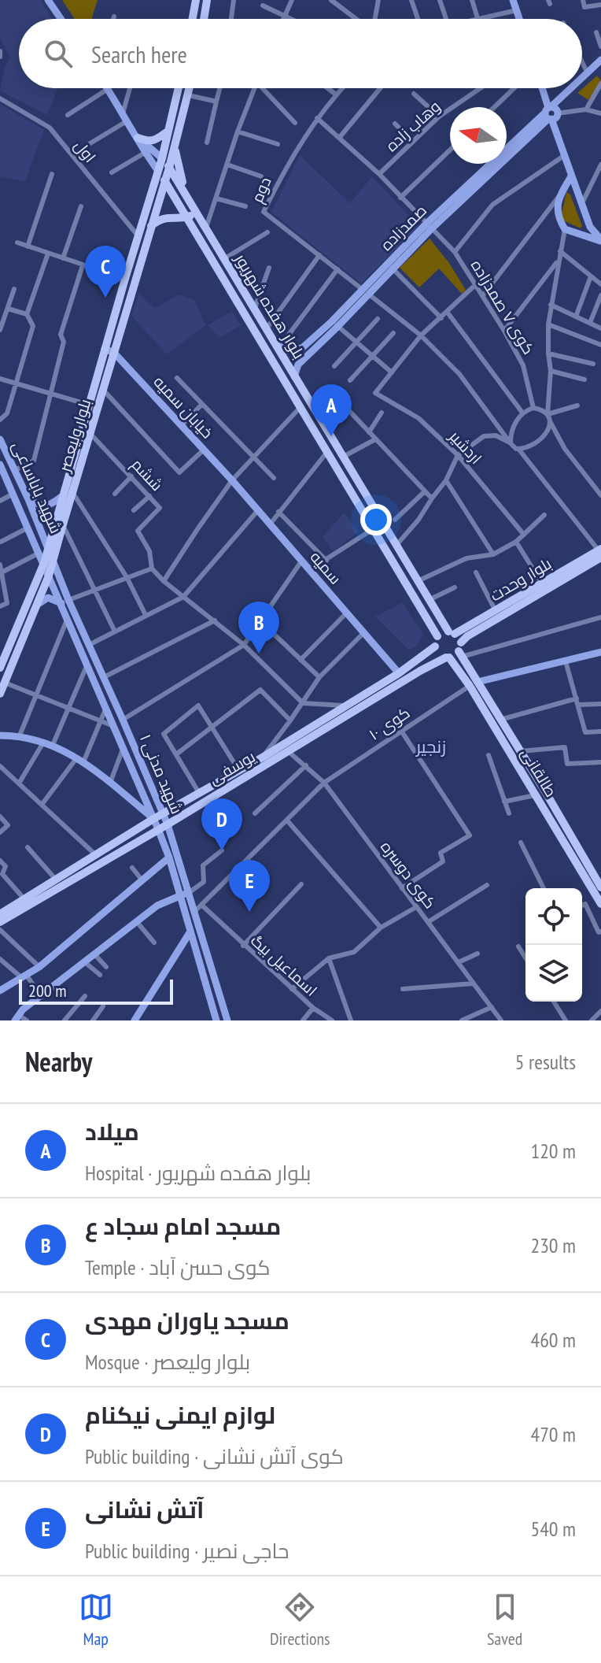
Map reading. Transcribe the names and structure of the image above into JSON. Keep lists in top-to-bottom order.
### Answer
{
  "streets": {
    "main road": [
      "صمدزاده",
      "بلوار هفده شهریور",
      "خیابان سمیه",
      "بلوار ولیعصر",
      "شهید باباساعی",
      "سمیه",
      "بلوار وحدت",
      "یوسفی",
      "طالقانی",
      "شهید مدنی ۱"
    ],
    "street": [
      "وهاب زاده",
      "اول",
      "دوم",
      "کوی ۷ صمدزاده",
      "اردشیر",
      "ششم",
      "کوی ۱۰",
      "کوی دوسره",
      "اسماعیل بیگ"
    ]
  },
  "crossings": [
    ["وهاب زاده", "کوی ۷ صمدزاده"],
    ["اول", "بلوار ولیعصر"],
    ["دوم", "صمدزاده"],
    ["دوم", "کوی ۷ صمدزاده"],
    ["صمدزاده", "بلوار هفده شهریور"],
    ["صمدزاده", "کوی ۷ صمدزاده"],
    ["بلوار هفده شهریور", "بلوار ولیعصر"],
    ["بلوار هفده شهریور", "بلوار وحدت"],
    ["بلوار هفده شهریور", "یوسفی"],
    ["بلوار هفده شهریور", "طالقانی"],
    ["خیابان سمیه", "بلوار ولیعصر"],
    ["خیابان سمیه", "سمیه"],
    ["بلوار ولیعصر", "ششم"],
    ["بلوار ولیعصر", "شهید باباساعی"],
    ["بلوار ولیعصر", "شهید مدنی ۱"],
    ["شهید باباساعی", "شهید مدنی ۱"],
    ["سمیه", "یوسفی"],
    ["بلوار وحدت", "یوسفی"],
    ["بلوار وحدت", "طالقانی"],
    ["کوی ۱۰", "طالقانی"],
    ["کوی ۱۰", "کوی دوسره"],
    ["کوی ۱۰", "اسماعیل بیگ"],
    ["یوسفی", "طالقانی"],
    ["یوسفی", "شهید مدنی ۱"],
    ["یوسفی", "کوی دوسره"]
  ],
  "districts": ["زنجیر"],
  "scale_bar": "200 m",
  "north": "left",
  "page": {
    "search": "Search here",
    "pins": [
      "C",
      "A",
      "B",
      "D",
      "E"
    ],
    "scale": "200 m",
    "heading": ["Nearby", "5 results"],
    "list": [
      {
        "mark": "A",
        "name": "میلاد",
        "note": "Hospital · بلوار هفده شهریور",
        "value": "120 m"
      },
      {
        "mark": "B",
        "name": "مسجد امام سجاد ع",
        "note": "Temple · کوی حسن آباد",
        "value": "230 m"
      },
      {
        "mark": "C",
        "name": "مسجد یاوران مهدی",
        "note": "Mosque · بلوار ولیعصر",
        "value": "460 m"
      },
      {
        "mark": "D",
        "name": "لوازم ایمنی نیکنام",
        "note": "Public building · کوی آتش نشانی",
        "value": "470 m"
      },
      {
        "mark": "E",
        "name": "آتش نشانی",
        "note": "Public building · حاجی نصیر",
        "value": "540 m"
      }
    ],
    "nav": ["Map", "Directions", "Saved"]
  }
}
